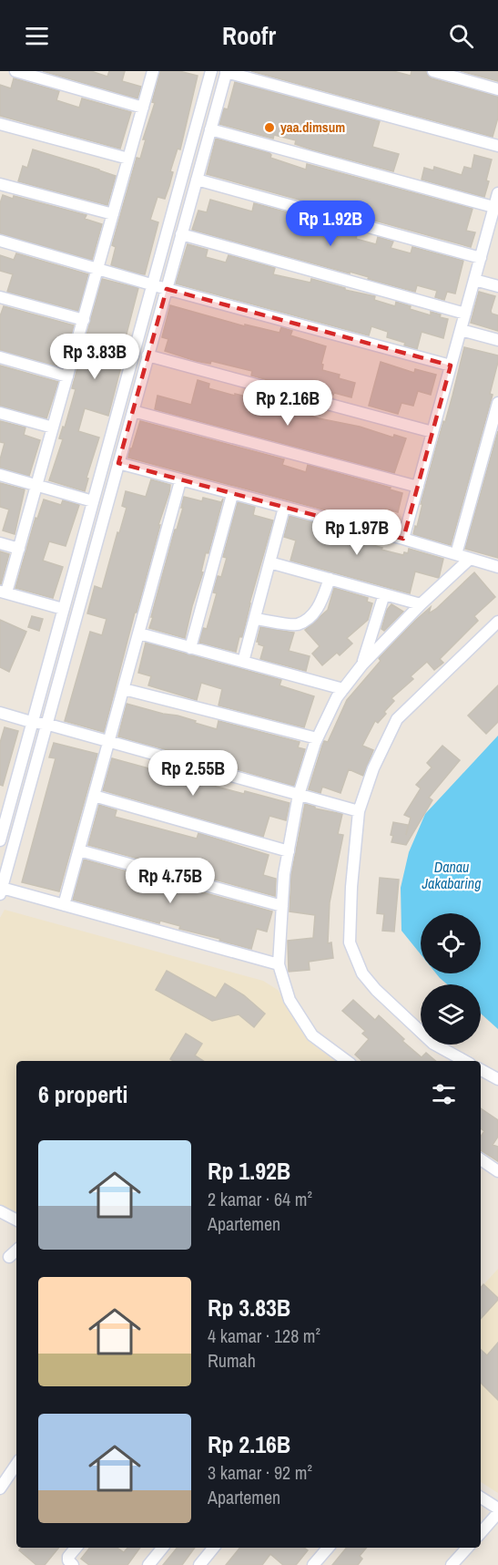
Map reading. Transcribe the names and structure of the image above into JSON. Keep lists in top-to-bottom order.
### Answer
{
  "water": ["Danau Jakabaring"],
  "places": ["yaa.dimsum"],
  "page": {
    "header": "Roofr",
    "price": [
      "Rp 1.92B",
      "Rp 3.83B",
      "Rp 2.16B",
      "Rp 1.97B",
      "Rp 2.55B",
      "Rp 4.75B"
    ],
    "heading": "6 properti",
    "list": [
      {
        "name": "Rp 1.92B",
        "note": "2 kamar · 64 m² · Apartemen"
      },
      {
        "name": "Rp 3.83B",
        "note": "4 kamar · 128 m² · Rumah"
      },
      {
        "name": "Rp 2.16B",
        "note": "3 kamar · 92 m² · Apartemen"
      }
    ]
  }
}
